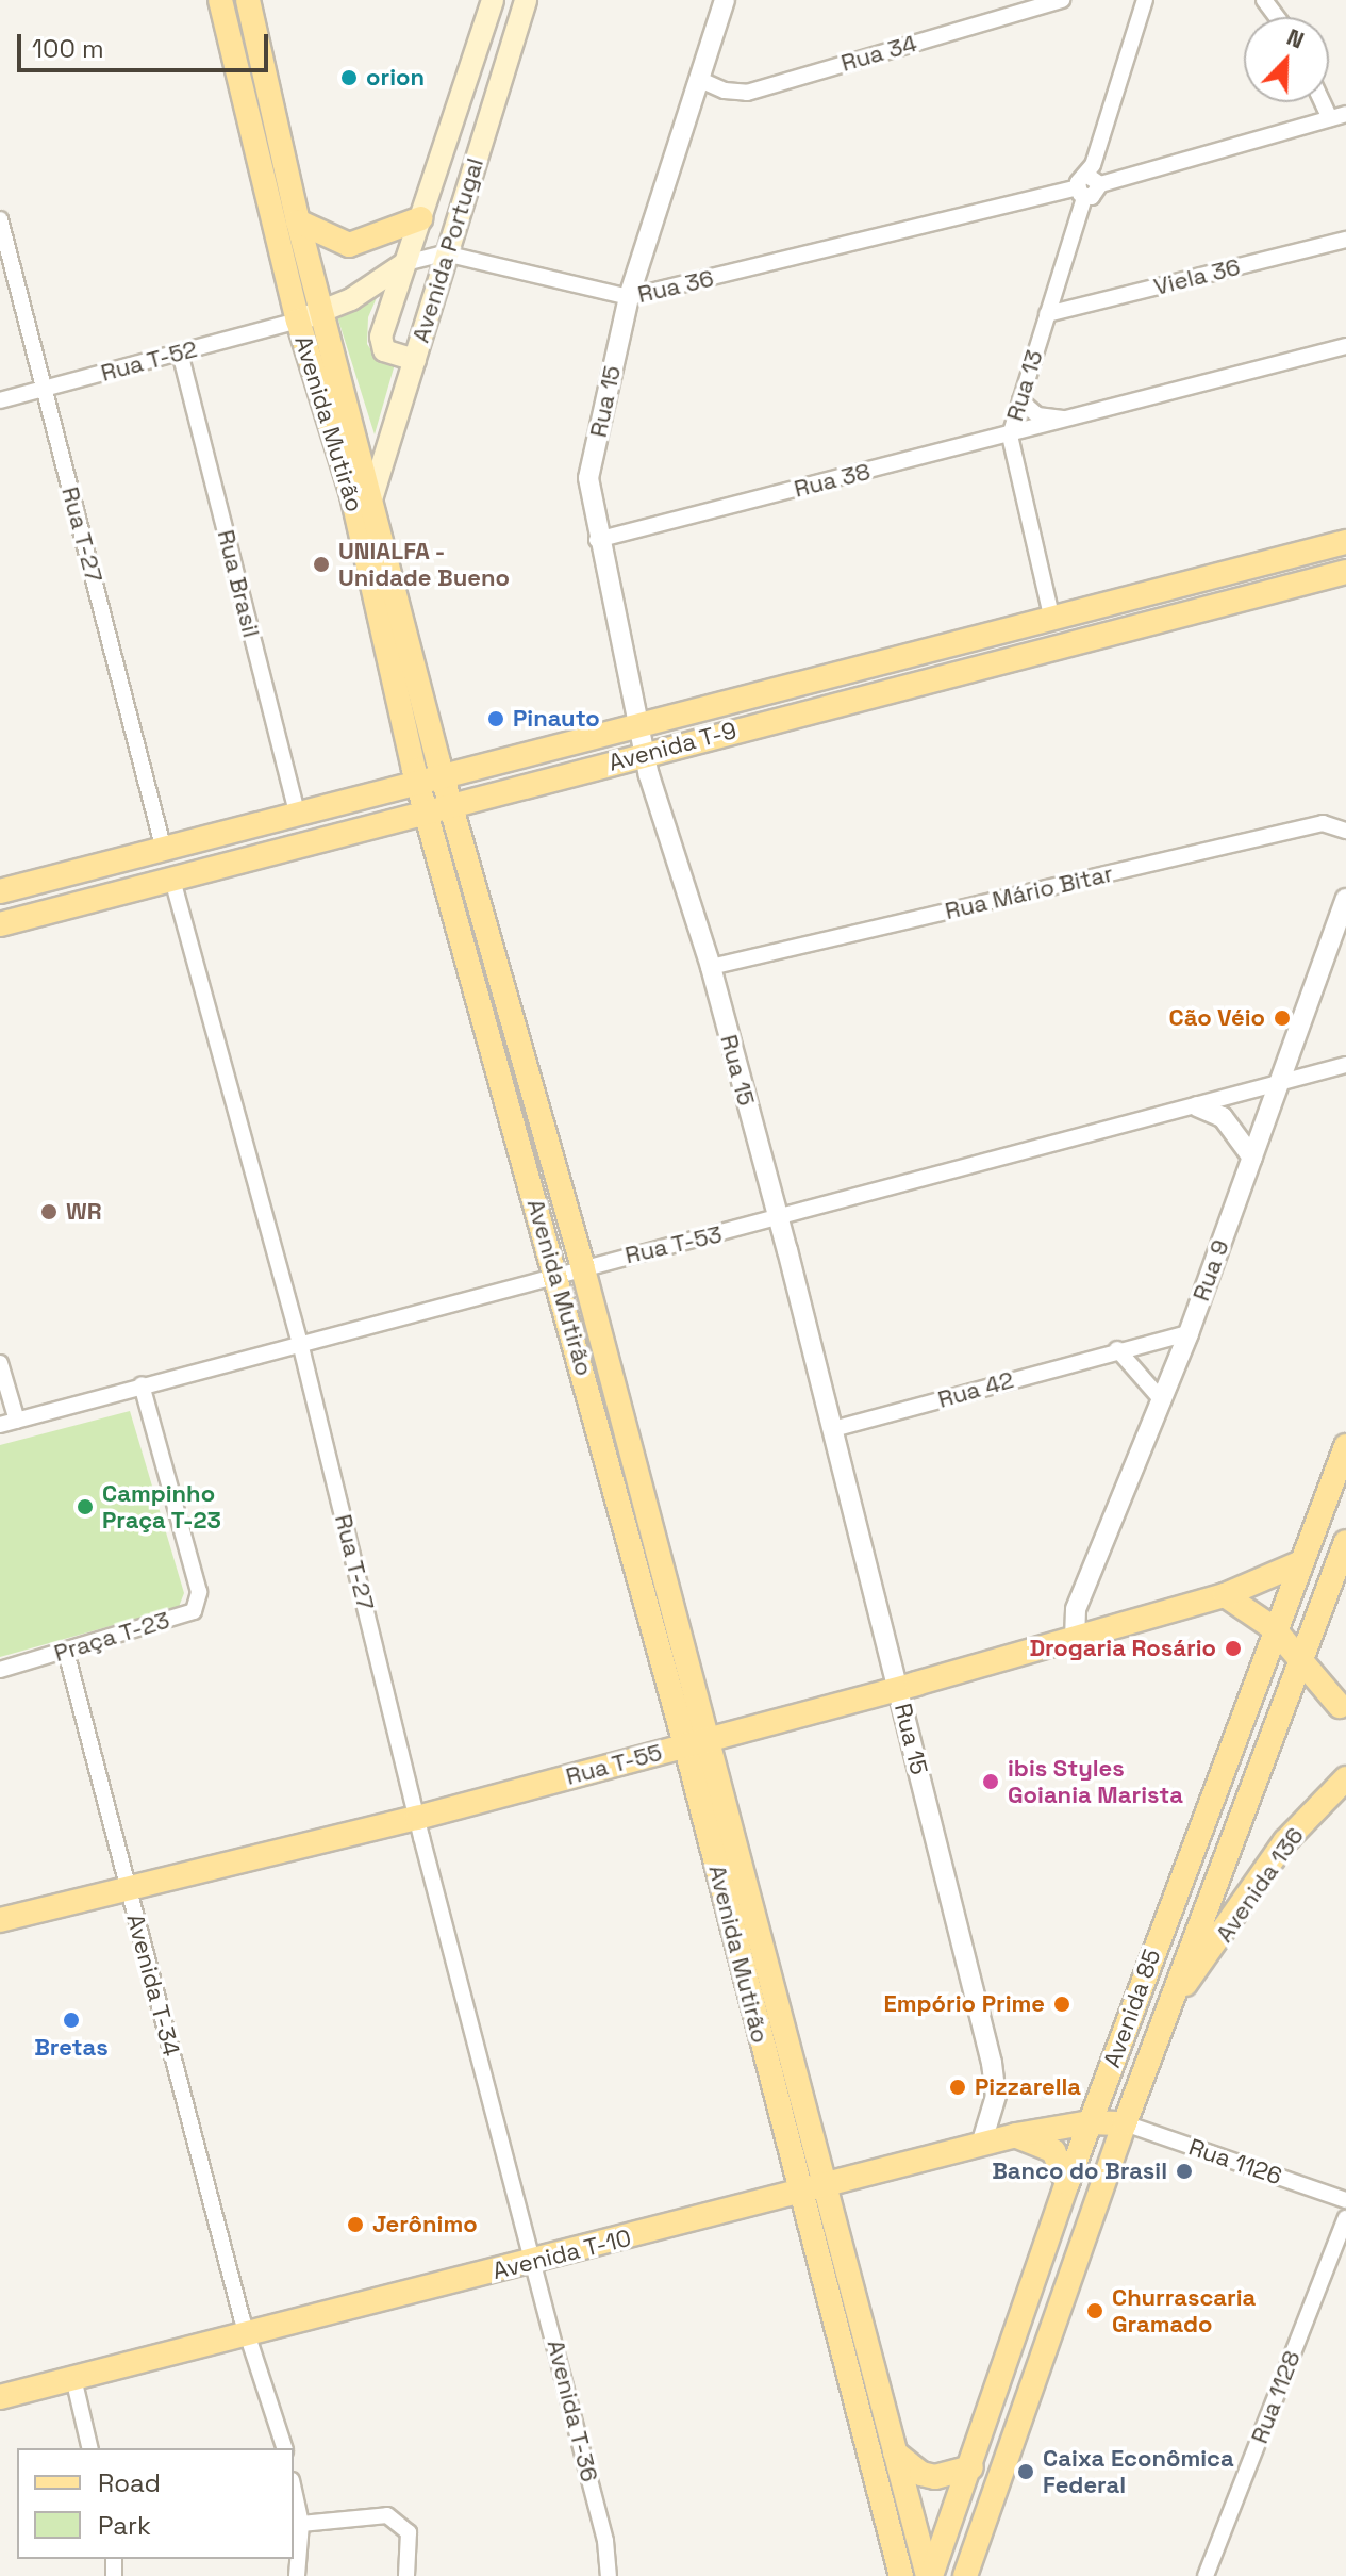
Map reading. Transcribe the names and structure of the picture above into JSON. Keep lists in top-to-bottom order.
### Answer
{
  "streets": {
    "main road": [
      "Avenida Portugal",
      "Rua 36",
      "Avenida Mutirão",
      "Avenida T-9",
      "Rua T-55",
      "Avenida 136",
      "Avenida 85",
      "Avenida T-10"
    ],
    "street": [
      "Rua 34",
      "Viela 36",
      "Rua T-52",
      "Rua 13",
      "Rua 15",
      "Rua 38",
      "Rua T-27",
      "Rua Brasil",
      "Rua Mário Bitar",
      "Rua T-53",
      "Rua 9",
      "Rua 42",
      "Praça T-23",
      "Avenida T-34",
      "Rua 1126",
      "Rua 1128",
      "Avenida T-36"
    ]
  },
  "crossings": [
    ["Rua 34", "Rua 15"],
    ["Avenida Portugal", "Rua 36"],
    ["Avenida Portugal", "Avenida Mutirão"],
    ["Viela 36", "Rua 13"],
    ["Rua 36", "Rua T-52"],
    ["Rua 36", "Rua 13"],
    ["Rua 36", "Rua 15"],
    ["Rua 36", "Avenida Mutirão"],
    ["Rua T-52", "Avenida Mutirão"],
    ["Rua T-52", "Rua T-27"],
    ["Rua T-52", "Rua Brasil"],
    ["Rua 13", "Rua 38"],
    ["Rua 13", "Avenida T-9"],
    ["Rua 15", "Rua 38"],
    ["Rua 15", "Avenida T-9"],
    ["Rua 15", "Rua Mário Bitar"],
    ["Rua 15", "Rua T-53"],
    ["Rua 15", "Rua 42"],
    ["Rua 15", "Rua T-55"],
    ["Rua 15", "Avenida T-10"],
    ["Avenida Mutirão", "Avenida T-9"],
    ["Avenida Mutirão", "Rua T-53"],
    ["Avenida Mutirão", "Rua T-55"],
    ["Avenida Mutirão", "Avenida 85"],
    ["Avenida Mutirão", "Avenida T-10"],
    ["Rua T-27", "Avenida T-9"],
    ["Rua T-27", "Rua T-53"],
    ["Rua T-27", "Rua T-55"],
    ["Rua T-27", "Avenida T-10"],
    ["Rua T-27", "Avenida T-36"],
    ["Rua Brasil", "Avenida T-9"],
    ["Rua T-53", "Rua 9"],
    ["Rua T-53", "Praça T-23"],
    ["Rua 9", "Rua 42"],
    ["Rua 9", "Rua T-55"],
    ["Praça T-23", "Avenida T-34"],
    ["Rua T-55", "Avenida T-34"],
    ["Rua T-55", "Avenida 85"],
    ["Avenida 136", "Avenida 85"],
    ["Avenida T-34", "Avenida T-10"],
    ["Avenida 85", "Rua 1126"],
    ["Avenida 85", "Avenida T-10"],
    ["Rua 1126", "Avenida T-10"],
    ["Avenida T-10", "Avenida T-36"]
  ],
  "places": [
    "orion",
    "UNIALFA - Unidade Bueno",
    "Pinauto",
    "Cão Véio",
    "WR",
    "Campinho Praça T-23",
    "Drogaria Rosário",
    "ibis Styles Goiania Marista",
    "Empório Prime",
    "Bretas",
    "Pizzarella",
    "Banco do Brasil",
    "Jerônimo",
    "Churrascaria Gramado",
    "Caixa Econômica Federal"
  ],
  "legend": ["Road", "Park"],
  "scale_bar": "100 m",
  "north": "top right"
}
